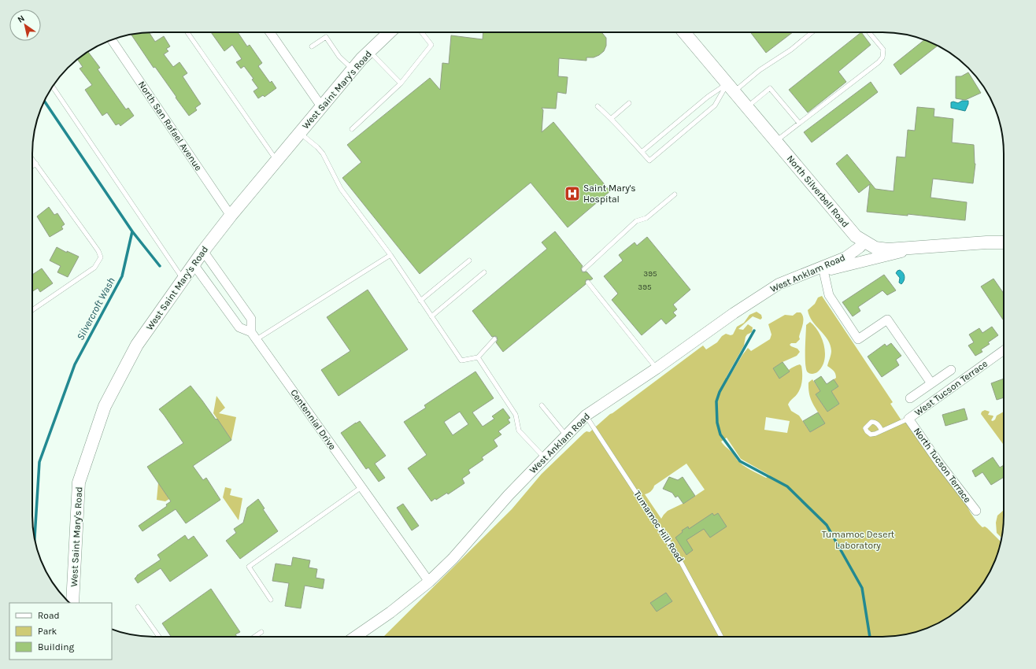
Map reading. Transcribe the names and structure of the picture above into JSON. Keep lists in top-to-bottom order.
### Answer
{
  "streets": {
    "main road": ["West Saint Mary's Road", "North Silverbell Road"],
    "street": [
      "North San Rafael Avenue",
      "West Anklam Road",
      "West Tucson Terrace",
      "Centennial Drive",
      "North Tucson Terrace"
    ],
    "lane": ["Tumamoc Hill Road"]
  },
  "crossings": [
    ["West Saint Mary's Road", "North San Rafael Avenue"],
    ["West Saint Mary's Road", "Centennial Drive"],
    ["North Silverbell Road", "West Anklam Road"],
    ["West Anklam Road", "Centennial Drive"],
    ["West Anklam Road", "Tumamoc Hill Road"],
    ["West Tucson Terrace", "North Tucson Terrace"]
  ],
  "water": ["Silvercroft Wash"],
  "parks": ["Tumamoc Desert Laboratory"],
  "places": {
    "hospital": ["Saint Mary's Hospital"]
  },
  "house_numbers": ["395", "395"],
  "legend": ["Road", "Park", "Building"],
  "north": "top left"
}
